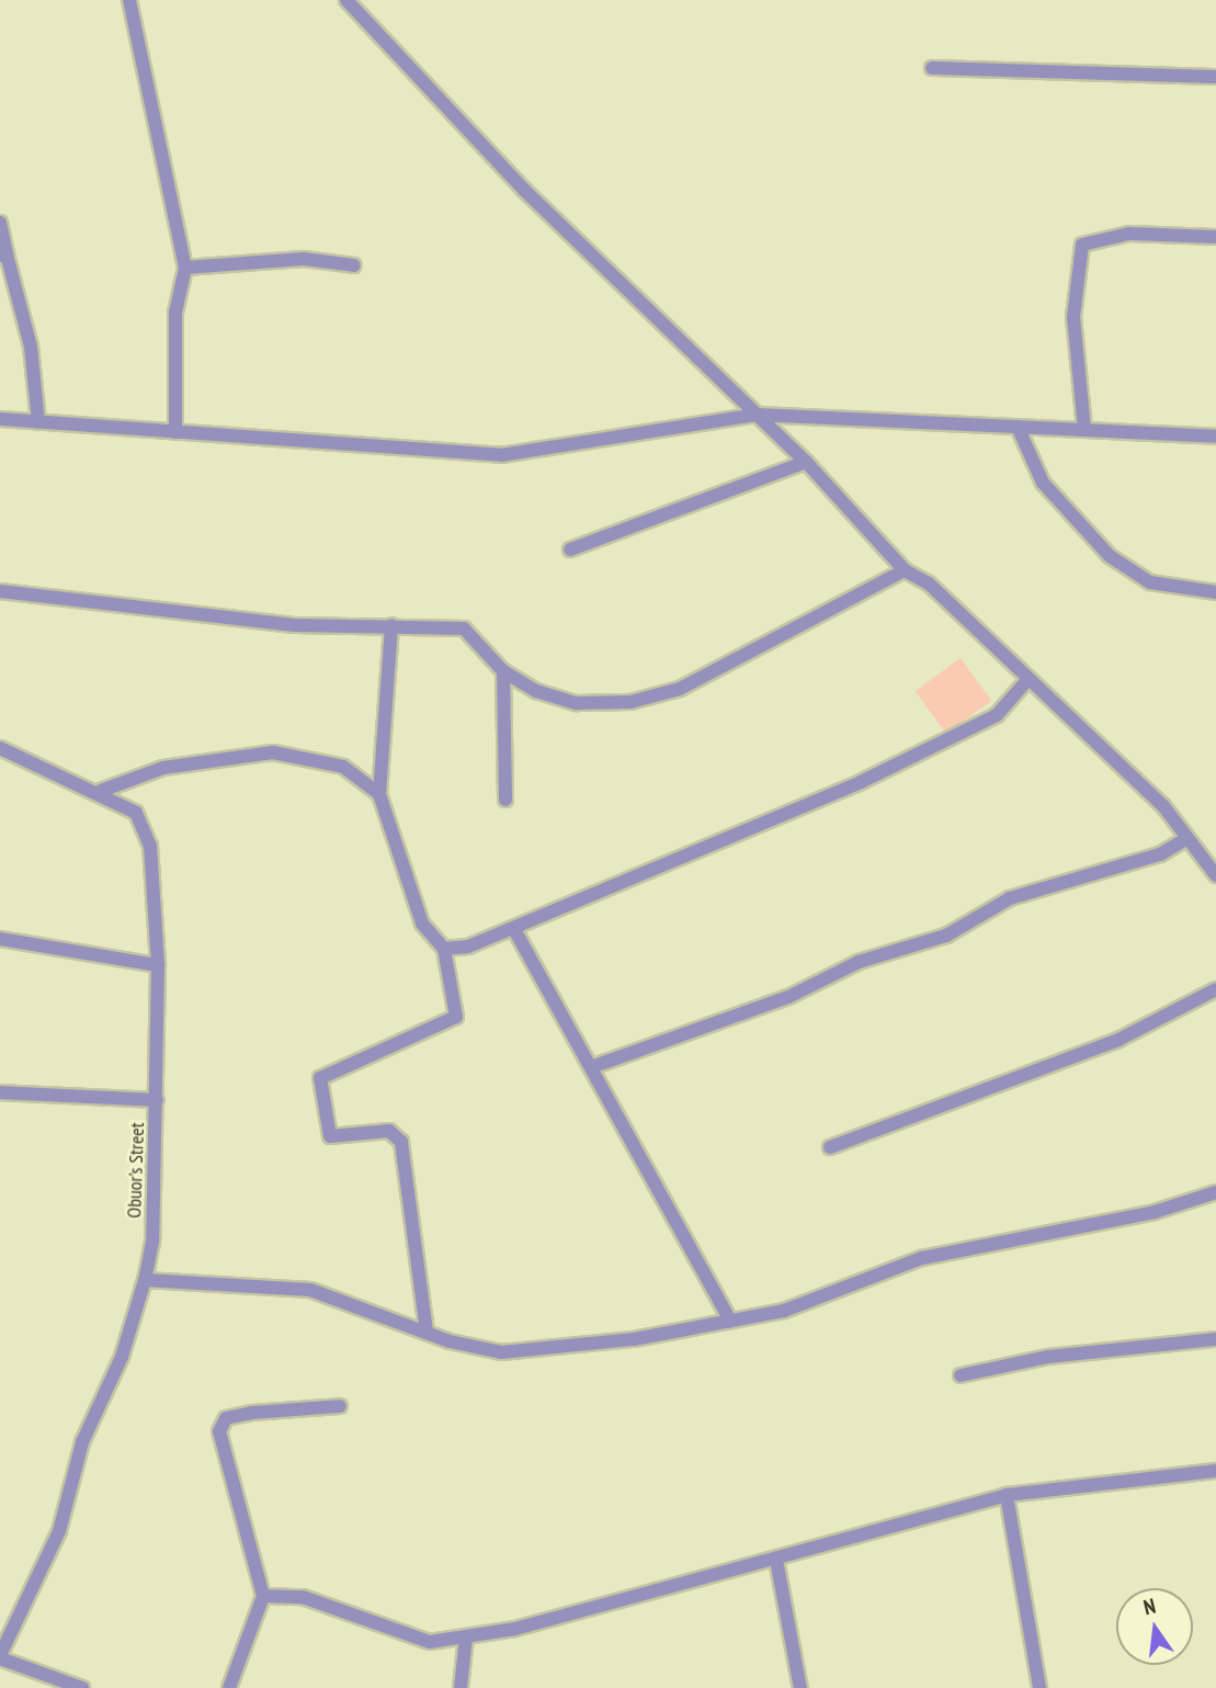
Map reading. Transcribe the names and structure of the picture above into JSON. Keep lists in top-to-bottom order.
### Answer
{
  "streets": {
    "street": ["Obuor’s Street"]
  },
  "north": "top"
}
